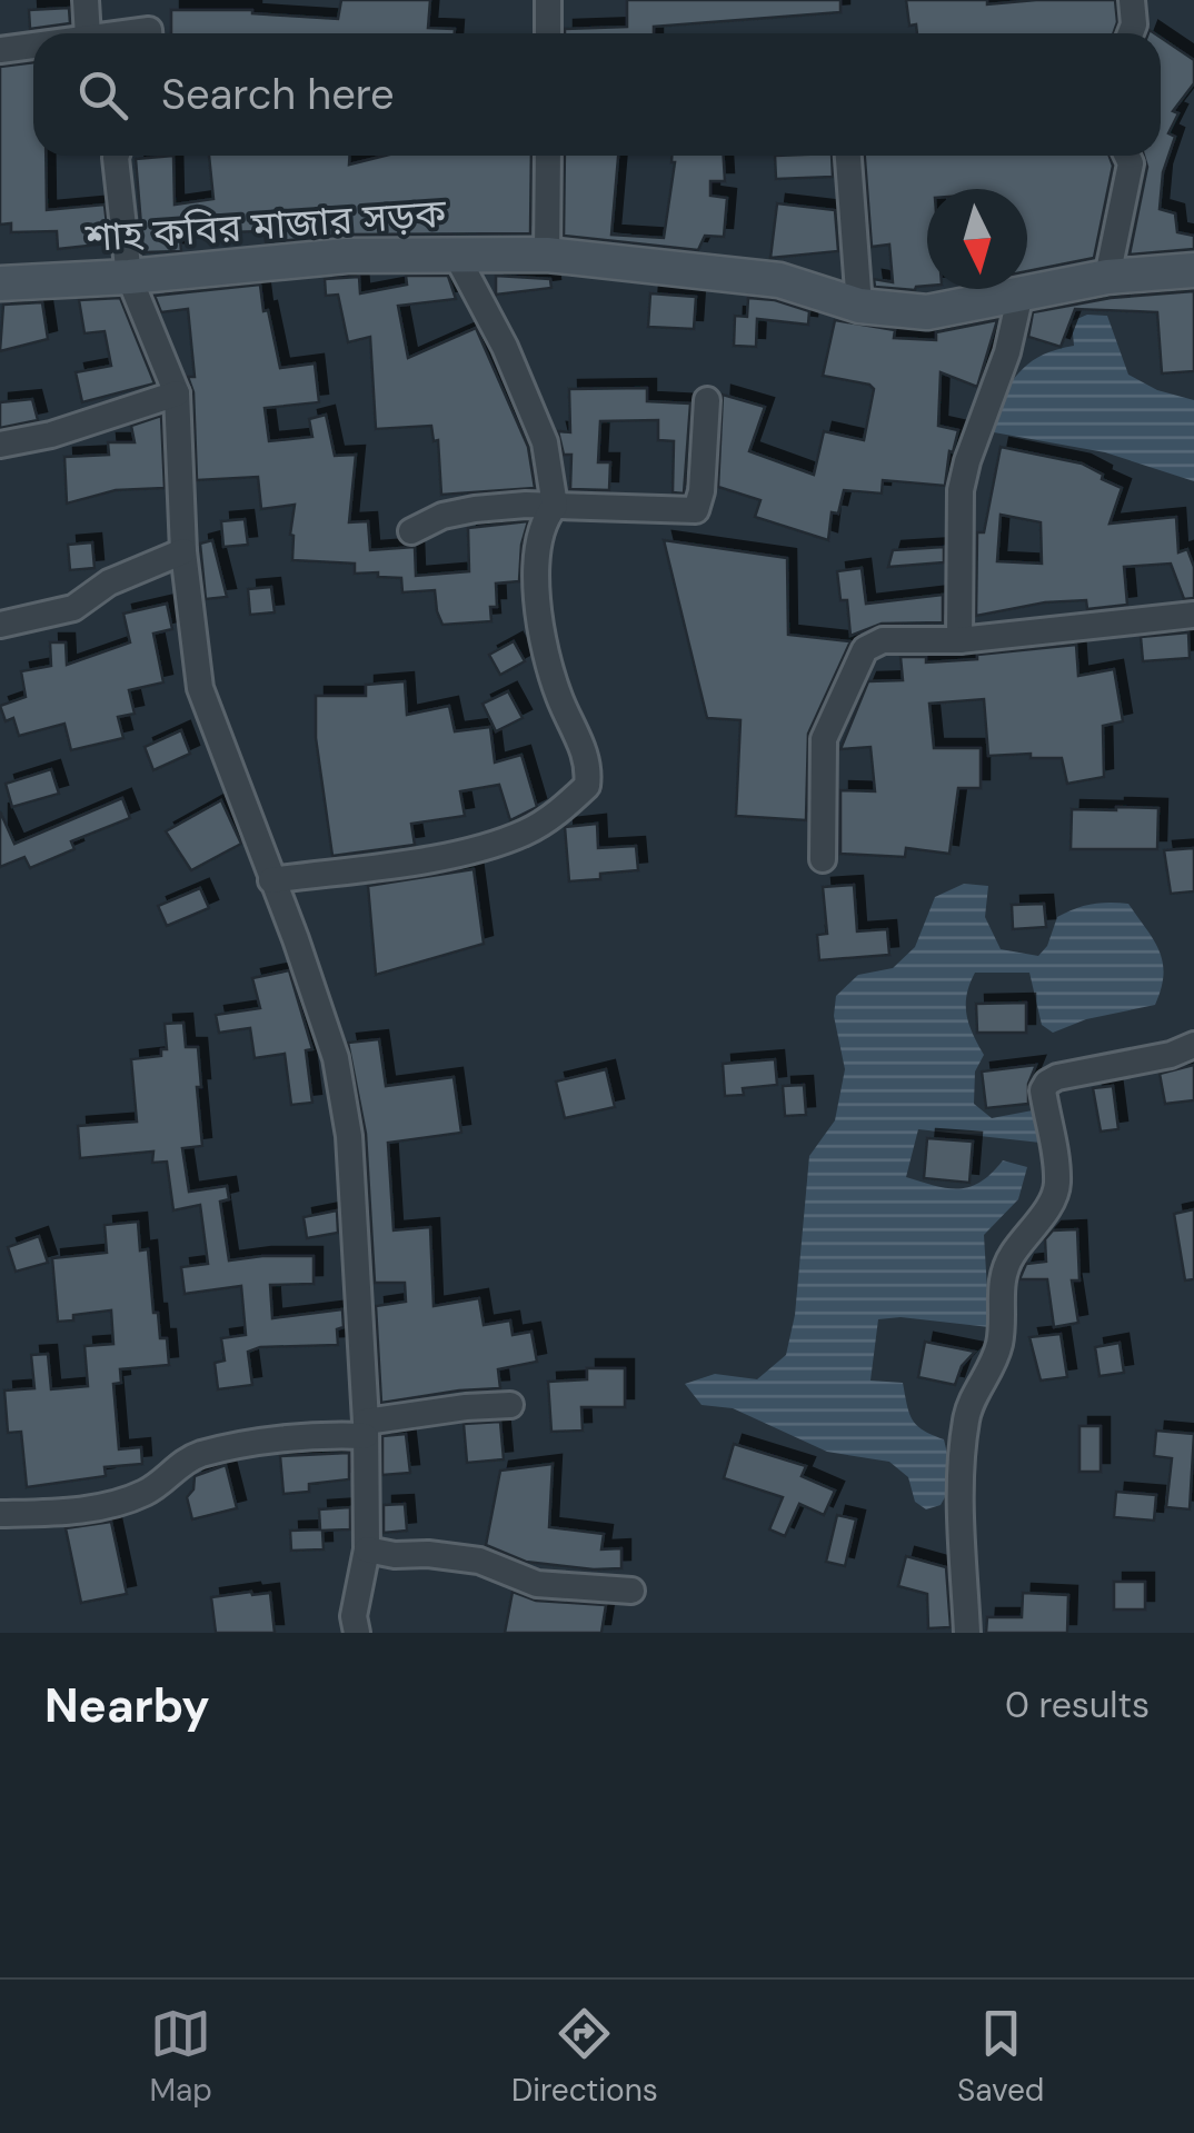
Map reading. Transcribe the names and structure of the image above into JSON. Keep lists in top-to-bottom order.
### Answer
{
  "streets": {
    "street": ["শাহ কবির মাজার সড়ক"]
  },
  "north": "bottom",
  "page": {
    "search": "Search here",
    "heading": ["Nearby", "0 results"],
    "nav": ["Map", "Directions", "Saved"]
  }
}
